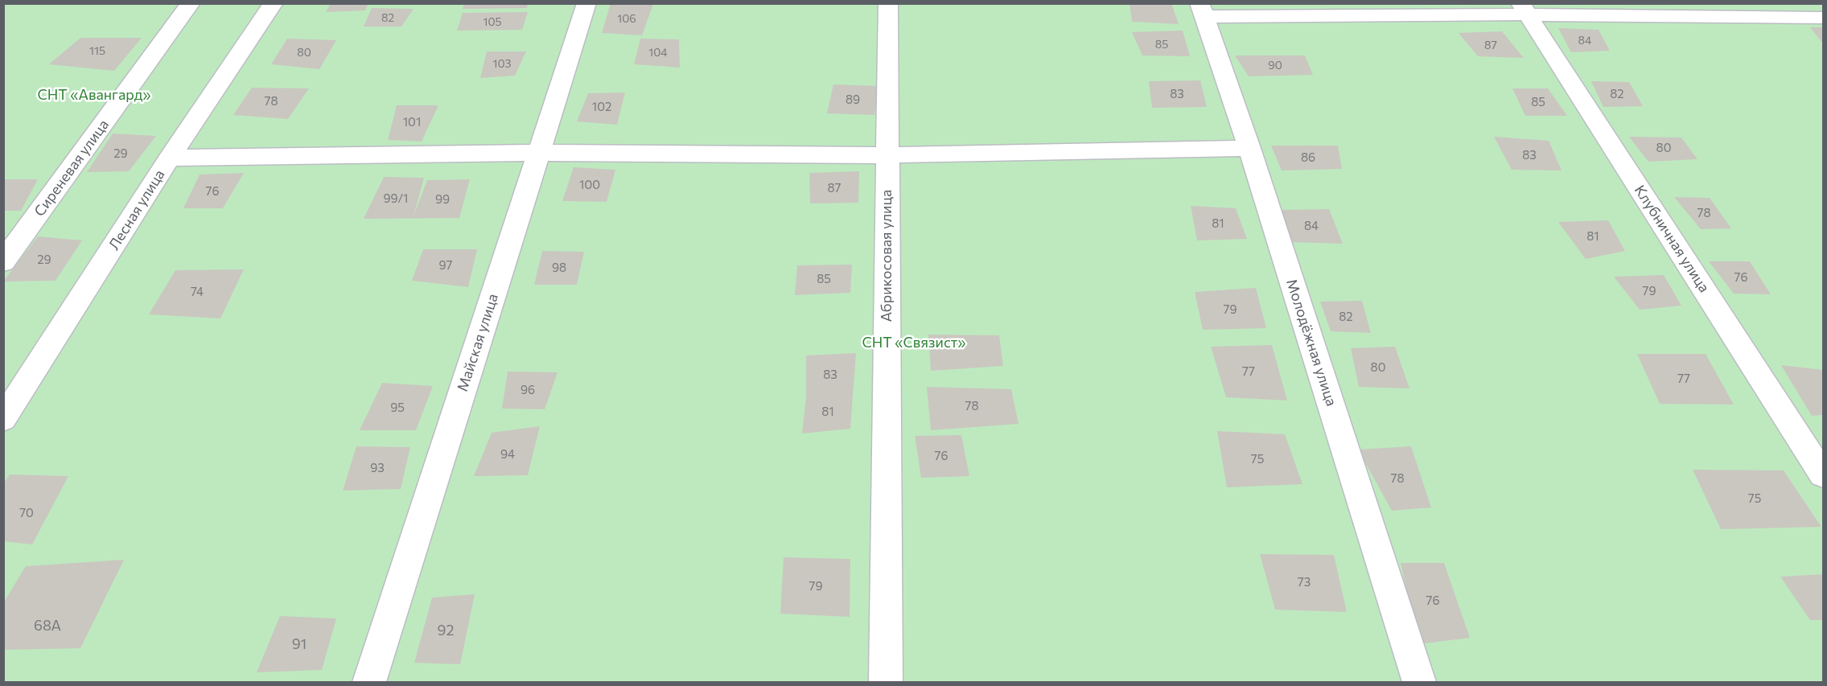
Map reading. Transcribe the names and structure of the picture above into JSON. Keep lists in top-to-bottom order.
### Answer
{
  "streets": {
    "street": [
      "Сиреневая улица",
      "Лесная улица",
      "Клубничная улица",
      "Абрикосовая улица",
      "Майская улица",
      "Молодёжная улица"
    ]
  },
  "parks": ["СНТ «Авангард»", "СНТ «Связист»"],
  "house_numbers": [
    "82",
    "106",
    "105",
    "84",
    "85",
    "87",
    "115",
    "80",
    "104",
    "103",
    "90",
    "83",
    "82",
    "89",
    "78",
    "85",
    "102",
    "101",
    "80",
    "29",
    "83",
    "86",
    "100",
    "87",
    "76",
    "99/1",
    "99",
    "78",
    "81",
    "84",
    "81",
    "29",
    "97",
    "98",
    "76",
    "85",
    "79",
    "74",
    "79",
    "82",
    "80",
    "77",
    "83",
    "77",
    "96",
    "78",
    "95",
    "81",
    "94",
    "76",
    "75",
    "93",
    "78",
    "75",
    "70",
    "73",
    "79",
    "76",
    "68А",
    "92",
    "91"
  ]
}
